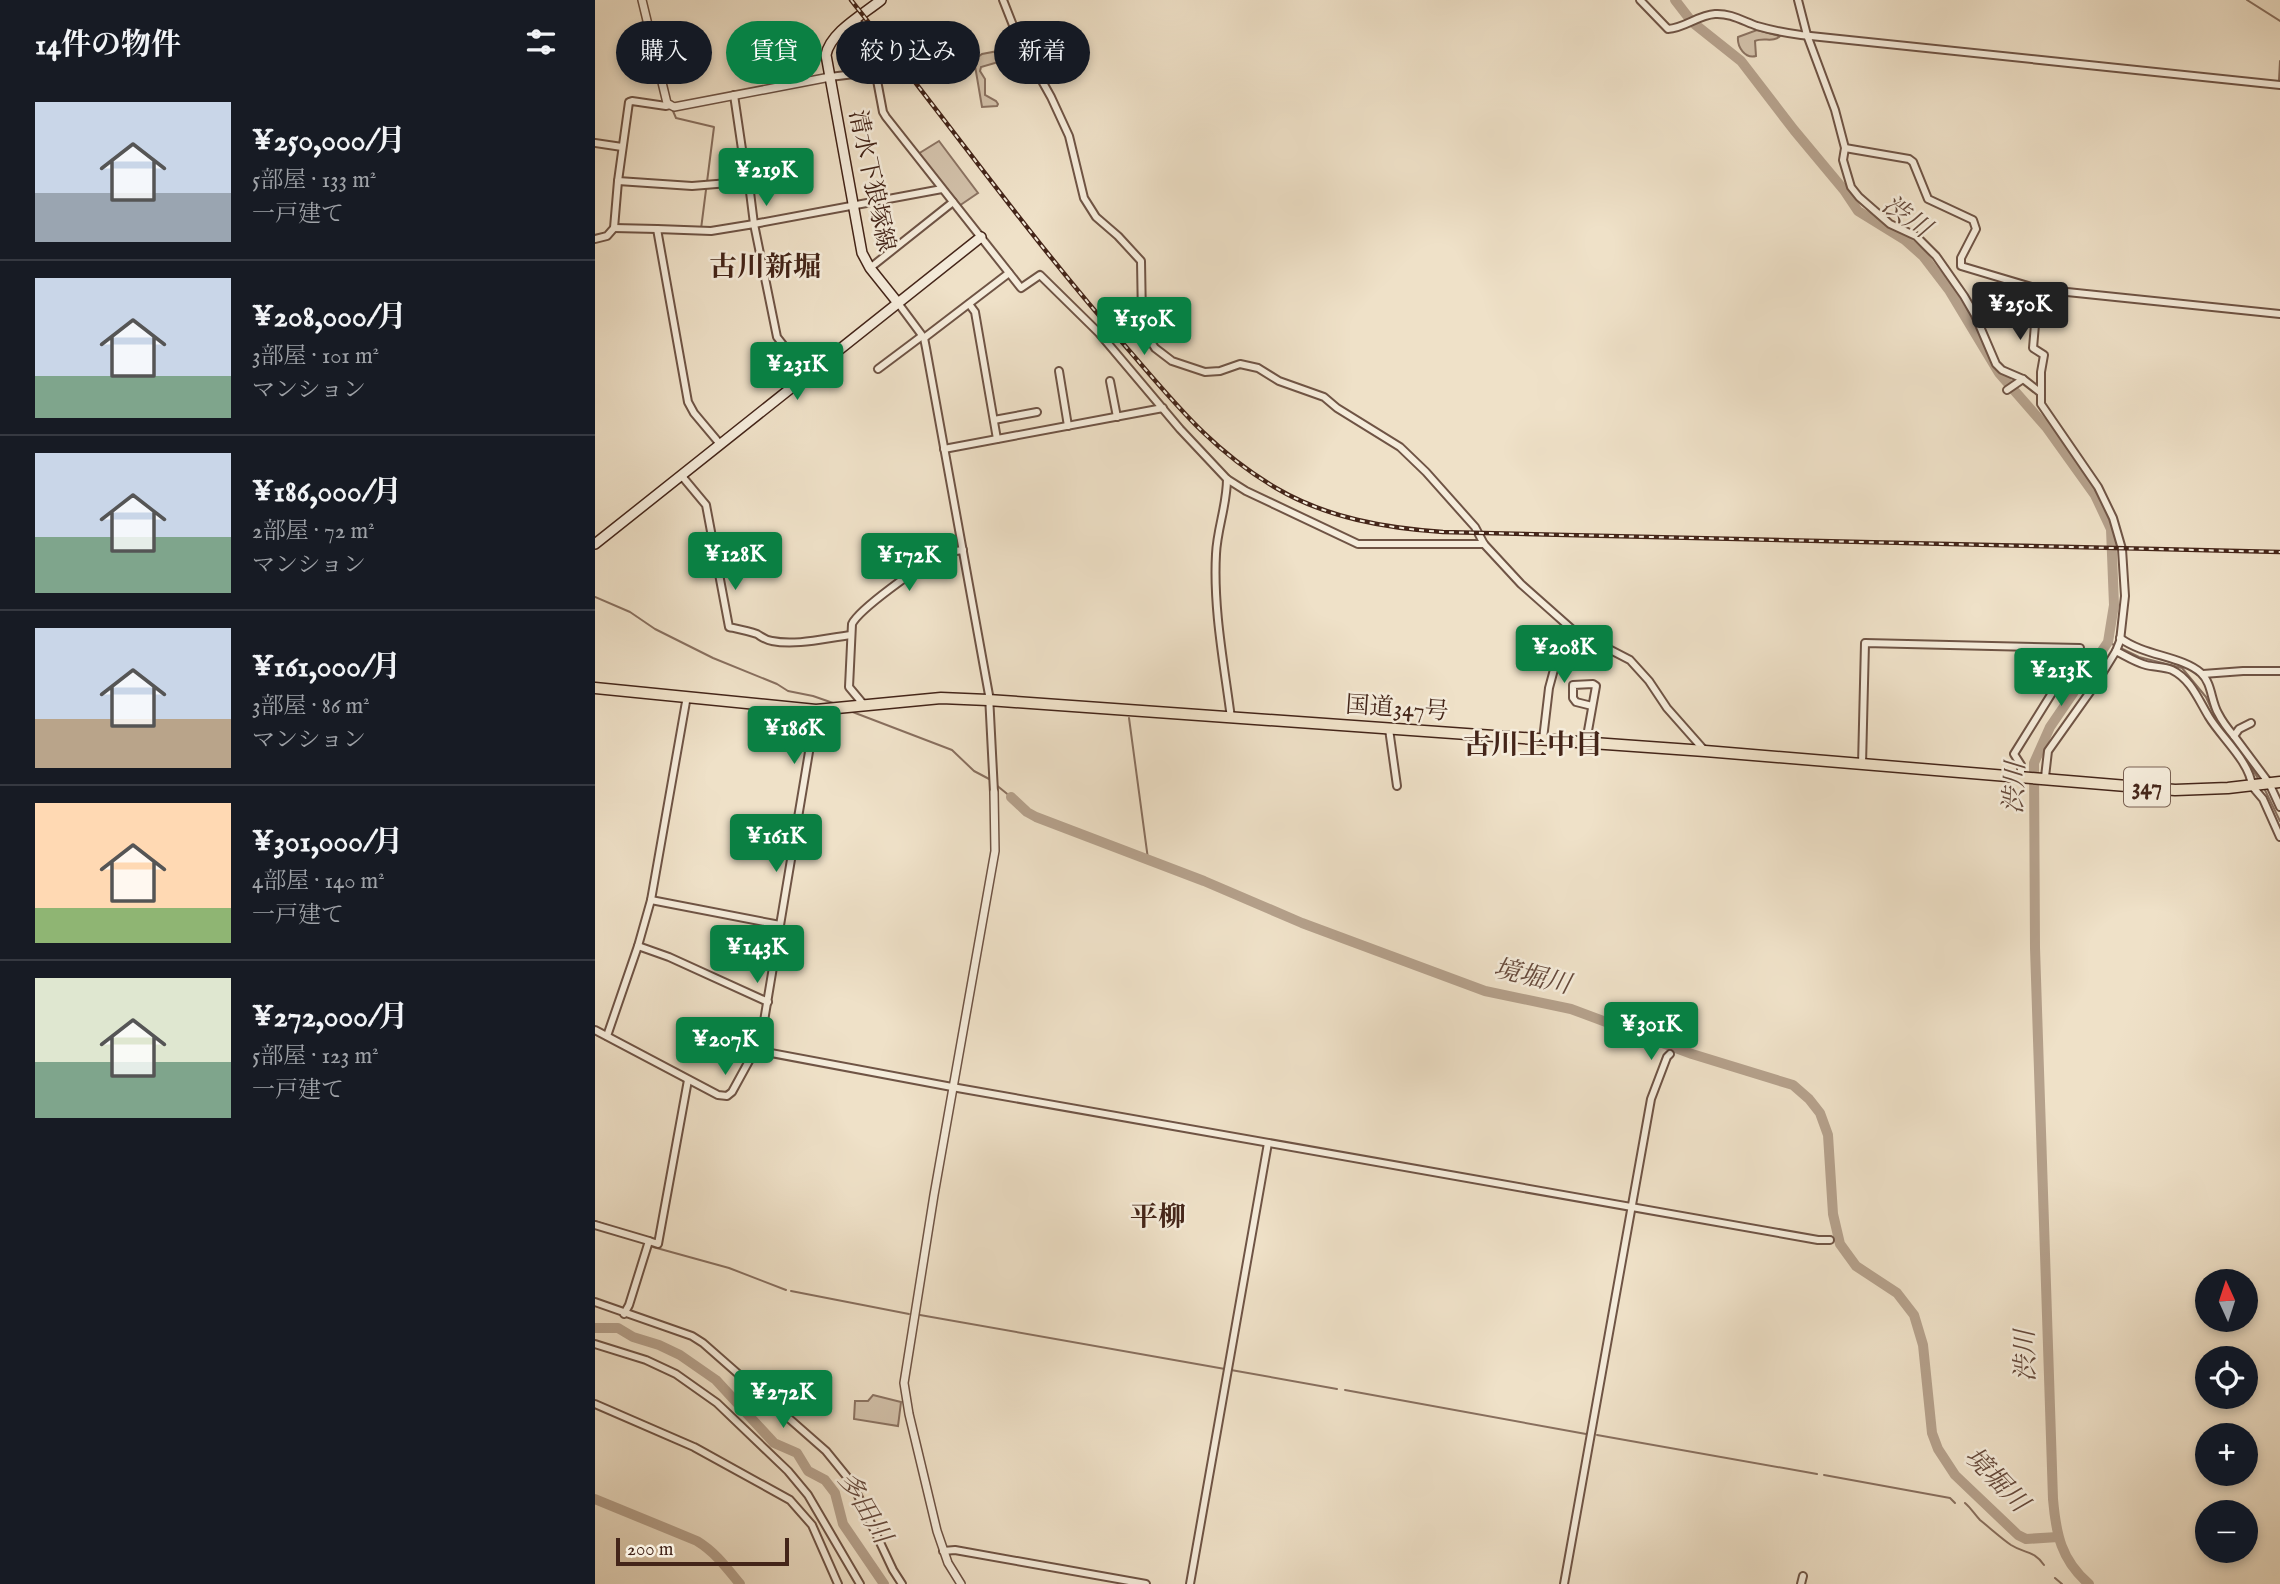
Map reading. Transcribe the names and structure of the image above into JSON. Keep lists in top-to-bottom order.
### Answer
{
  "streets": {
    "highway": ["国道347号", "347"],
    "main road": ["清水下狼塚線"]
  },
  "districts": ["古川新堀", "古川上中目", "平柳"],
  "water": ["渋川", "境堀川", "多田川"],
  "scale_bar": "200 m",
  "north": "top",
  "page": {
    "heading": "14件の物件",
    "chip": [
      "購入",
      "賃貸",
      "絞り込み",
      "新着"
    ],
    "list": [
      {
        "name": "¥250,000/月",
        "note": "5部屋 · 133 m² · 一戸建て"
      },
      {
        "name": "¥208,000/月",
        "note": "3部屋 · 101 m² · マンション"
      },
      {
        "name": "¥186,000/月",
        "note": "2部屋 · 72 m² · マンション"
      },
      {
        "name": "¥161,000/月",
        "note": "3部屋 · 86 m² · マンション"
      },
      {
        "name": "¥301,000/月",
        "note": "4部屋 · 140 m² · 一戸建て"
      },
      {
        "name": "¥272,000/月",
        "note": "5部屋 · 123 m² · 一戸建て"
      }
    ],
    "price": [
      "¥219K",
      "¥250K",
      "¥150K",
      "¥231K",
      "¥128K",
      "¥172K",
      "¥208K",
      "¥213K",
      "¥186K",
      "¥161K",
      "¥143K",
      "¥301K",
      "¥207K",
      "¥272K"
    ],
    "map_buttons": ["+", "−"],
    "scale": "200 m"
  }
}
